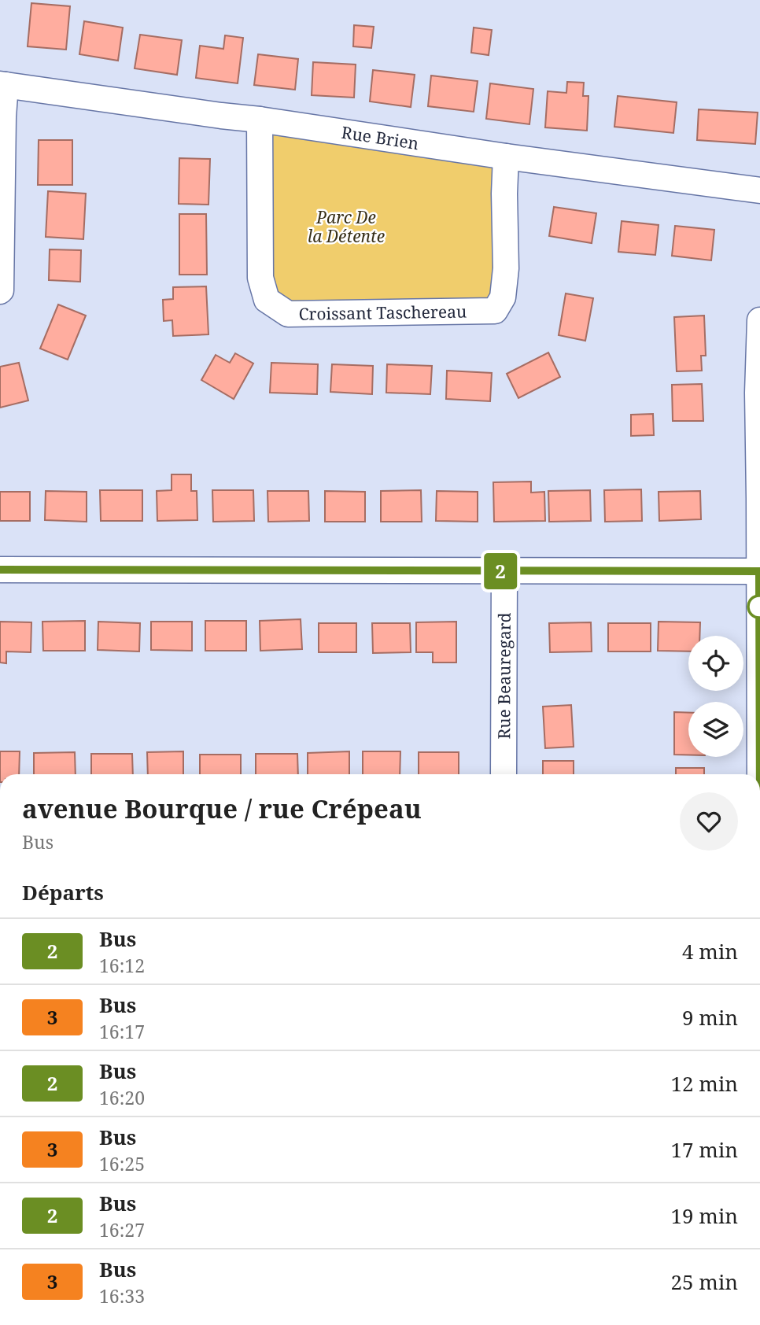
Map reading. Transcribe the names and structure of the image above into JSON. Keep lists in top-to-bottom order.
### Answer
{
  "streets": {
    "street": ["Rue Brien", "Croissant Taschereau", "Rue Beauregard"]
  },
  "crossings": [
    ["Rue Brien", "Croissant Taschereau"]
  ],
  "parks": ["Parc De la Détente"],
  "lines": ["bus line 2"],
  "page": {
    "on_map": "2",
    "heading": [
      ["avenue Bourque / rue Crépeau", "Bus"],
      "Départs"
    ],
    "list": [
      {
        "mark": "2",
        "name": "Bus",
        "note": "16:12",
        "value": "4 min"
      },
      {
        "mark": "3",
        "name": "Bus",
        "note": "16:17",
        "value": "9 min"
      },
      {
        "mark": "2",
        "name": "Bus",
        "note": "16:20",
        "value": "12 min"
      },
      {
        "mark": "3",
        "name": "Bus",
        "note": "16:25",
        "value": "17 min"
      },
      {
        "mark": "2",
        "name": "Bus",
        "note": "16:27",
        "value": "19 min"
      },
      {
        "mark": "3",
        "name": "Bus",
        "note": "16:33",
        "value": "25 min"
      }
    ]
  }
}
